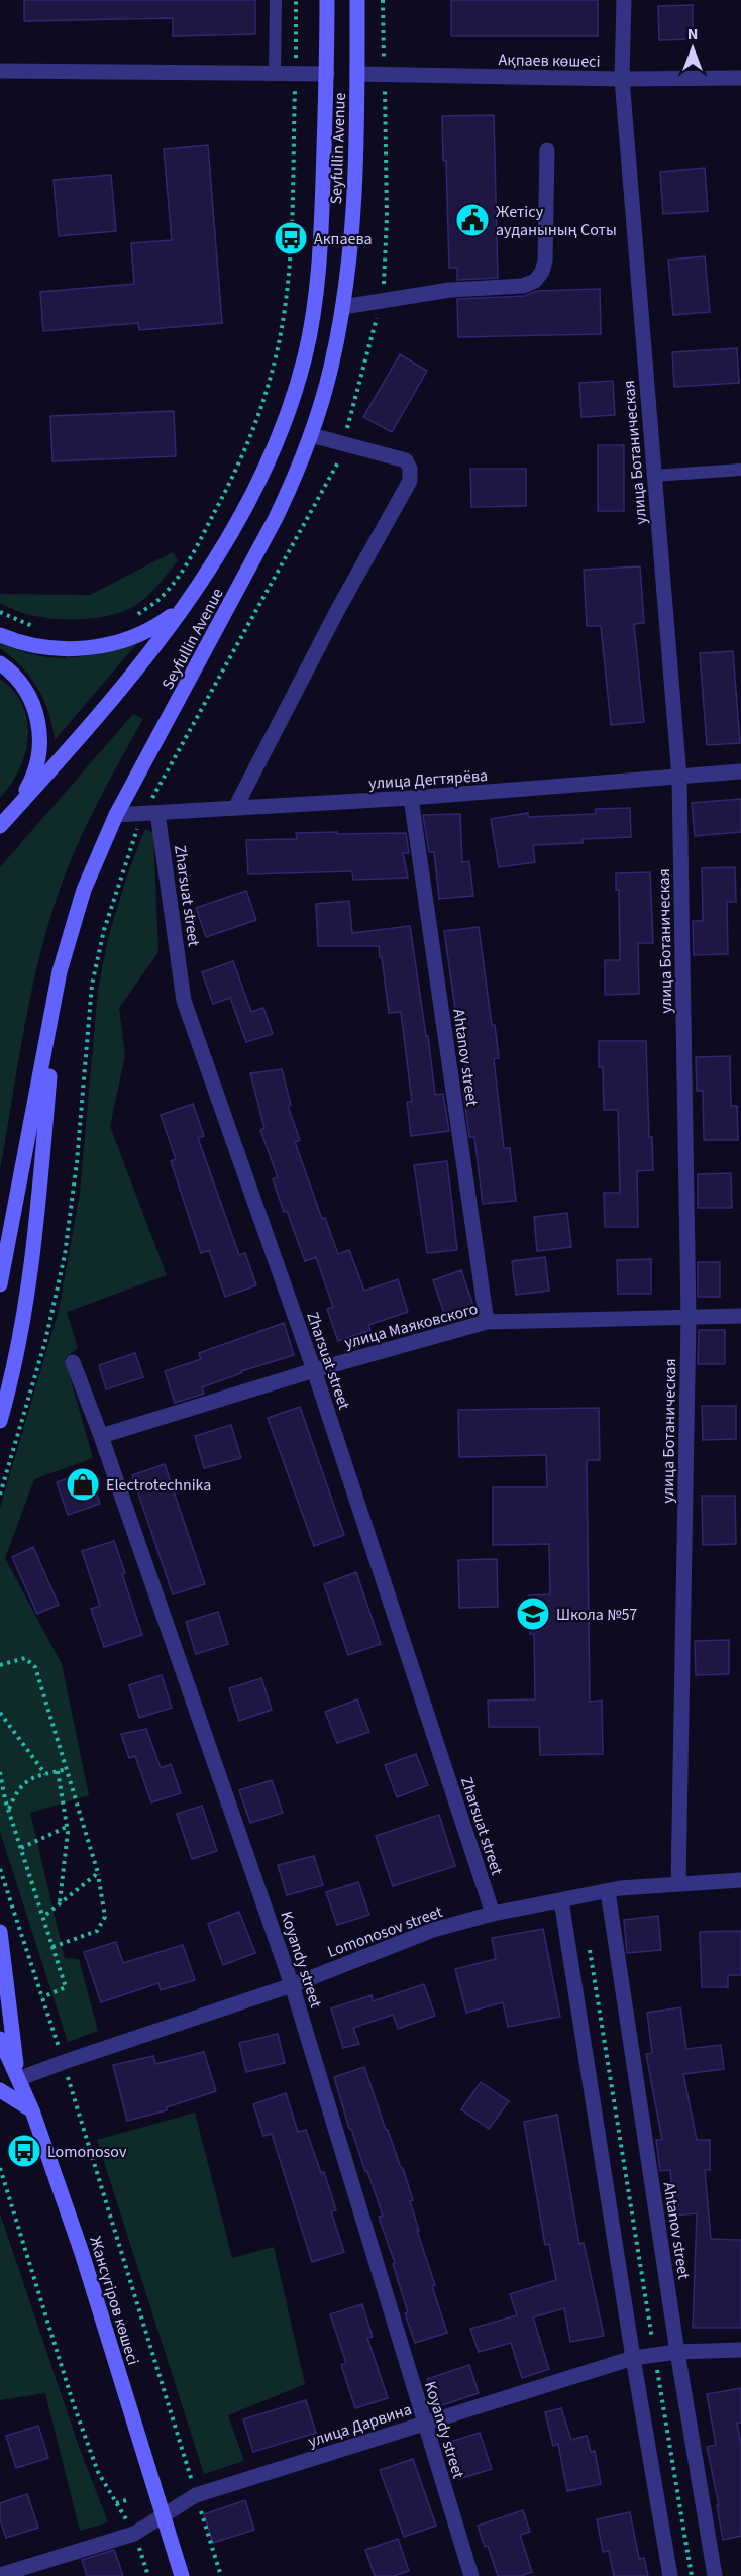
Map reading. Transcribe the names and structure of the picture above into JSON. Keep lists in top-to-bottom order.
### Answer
{
  "streets": {
    "main road": ["Seyfullin Avenue", "Жансүгіров көшесі"],
    "street": [
      "Ақпаев көшесі",
      "улица Ботаническая",
      "улица Дегтярёва",
      "Zharsuat street",
      "Ahtanov street",
      "улица Маяковского",
      "Lomonosov street",
      "Koyandy street",
      "улица Дарвина"
    ]
  },
  "crossings": [
    ["Ақпаев көшесі", "Seyfullin Avenue"],
    ["Ақпаев көшесі", "улица Ботаническая"],
    ["Seyfullin Avenue", "улица Дегтярёва"],
    ["улица Ботаническая", "улица Дегтярёва"],
    ["улица Ботаническая", "улица Маяковского"],
    ["улица Ботаническая", "Lomonosov street"],
    ["улица Дегтярёва", "Zharsuat street"],
    ["улица Дегтярёва", "Ahtanov street"],
    ["Zharsuat street", "улица Маяковского"],
    ["Zharsuat street", "Lomonosov street"],
    ["Ahtanov street", "улица Маяковского"],
    ["Ahtanov street", "Lomonosov street"],
    ["Ahtanov street", "улица Дарвина"],
    ["улица Маяковского", "Koyandy street"],
    ["Lomonosov street", "Koyandy street"],
    ["Lomonosov street", "Жансүгіров көшесі"],
    ["Koyandy street", "улица Дарвина"],
    ["Жансүгіров көшесі", "улица Дарвина"]
  ],
  "places": {
    "public building": ["Жетісу ауданының Соты"],
    "bus stop": ["Акпаева", "Lomonosov"],
    "shop": ["Electrotechnika"],
    "school or university": ["Школа №57"]
  },
  "north": "top"
}
